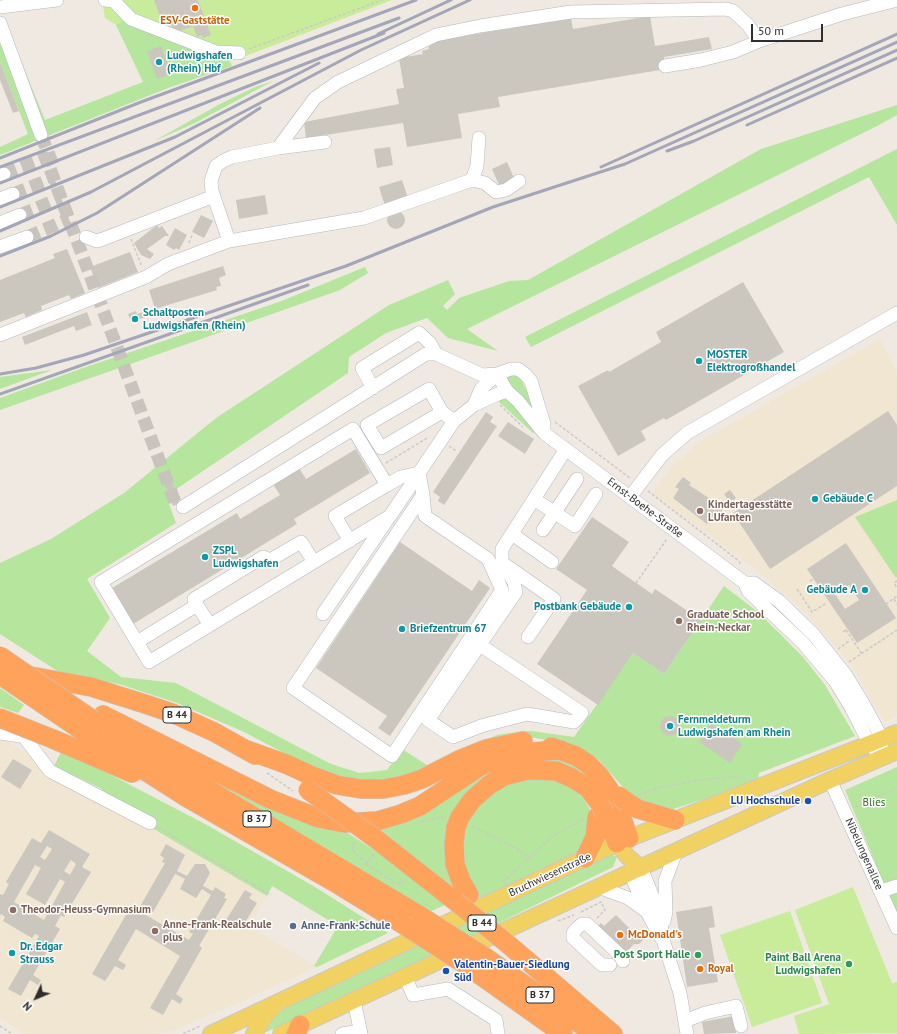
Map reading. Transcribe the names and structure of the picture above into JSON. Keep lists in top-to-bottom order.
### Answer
{
  "streets": {
    "highway": ["B 44", "B 37"],
    "main road": ["Bruchwiesenstraße"],
    "street": ["Ernst-Boehe-Straße", "Nibelungenallee"]
  },
  "crossings": [
    ["Ernst-Boehe-Straße", "Bruchwiesenstraße"],
    ["B 44", "B 37"]
  ],
  "parks": ["Blies"],
  "places": [
    "ESV-Gaststätte",
    "Ludwigshafen (Rhein) Hbf",
    "Schaltposten Ludwigshafen (Rhein)",
    "MOSTER Elektrogroßhandel",
    "Gebäude C",
    "Kindertagesstätte LUfanten",
    "ZSPL Ludwigshafen",
    "Gebäude A",
    "Postbank Gebäude",
    "Graduate School Rhein-Neckar",
    "Briefzentrum 67",
    "Fernmeldeturm Ludwigshafen am Rhein",
    "LU Hochschule",
    "Theodor-Heuss-Gymnasium",
    "Anne-Frank-Schule",
    "Anne-Frank-Realschule plus",
    "McDonald's",
    "Dr. Edgar Strauss",
    "Post Sport Halle",
    "Paint Ball Arena Ludwigshafen",
    "Royal",
    "Valentin-Bauer-Siedlung Süd"
  ],
  "scale_bar": "50 m",
  "north": "bottom left"
}
